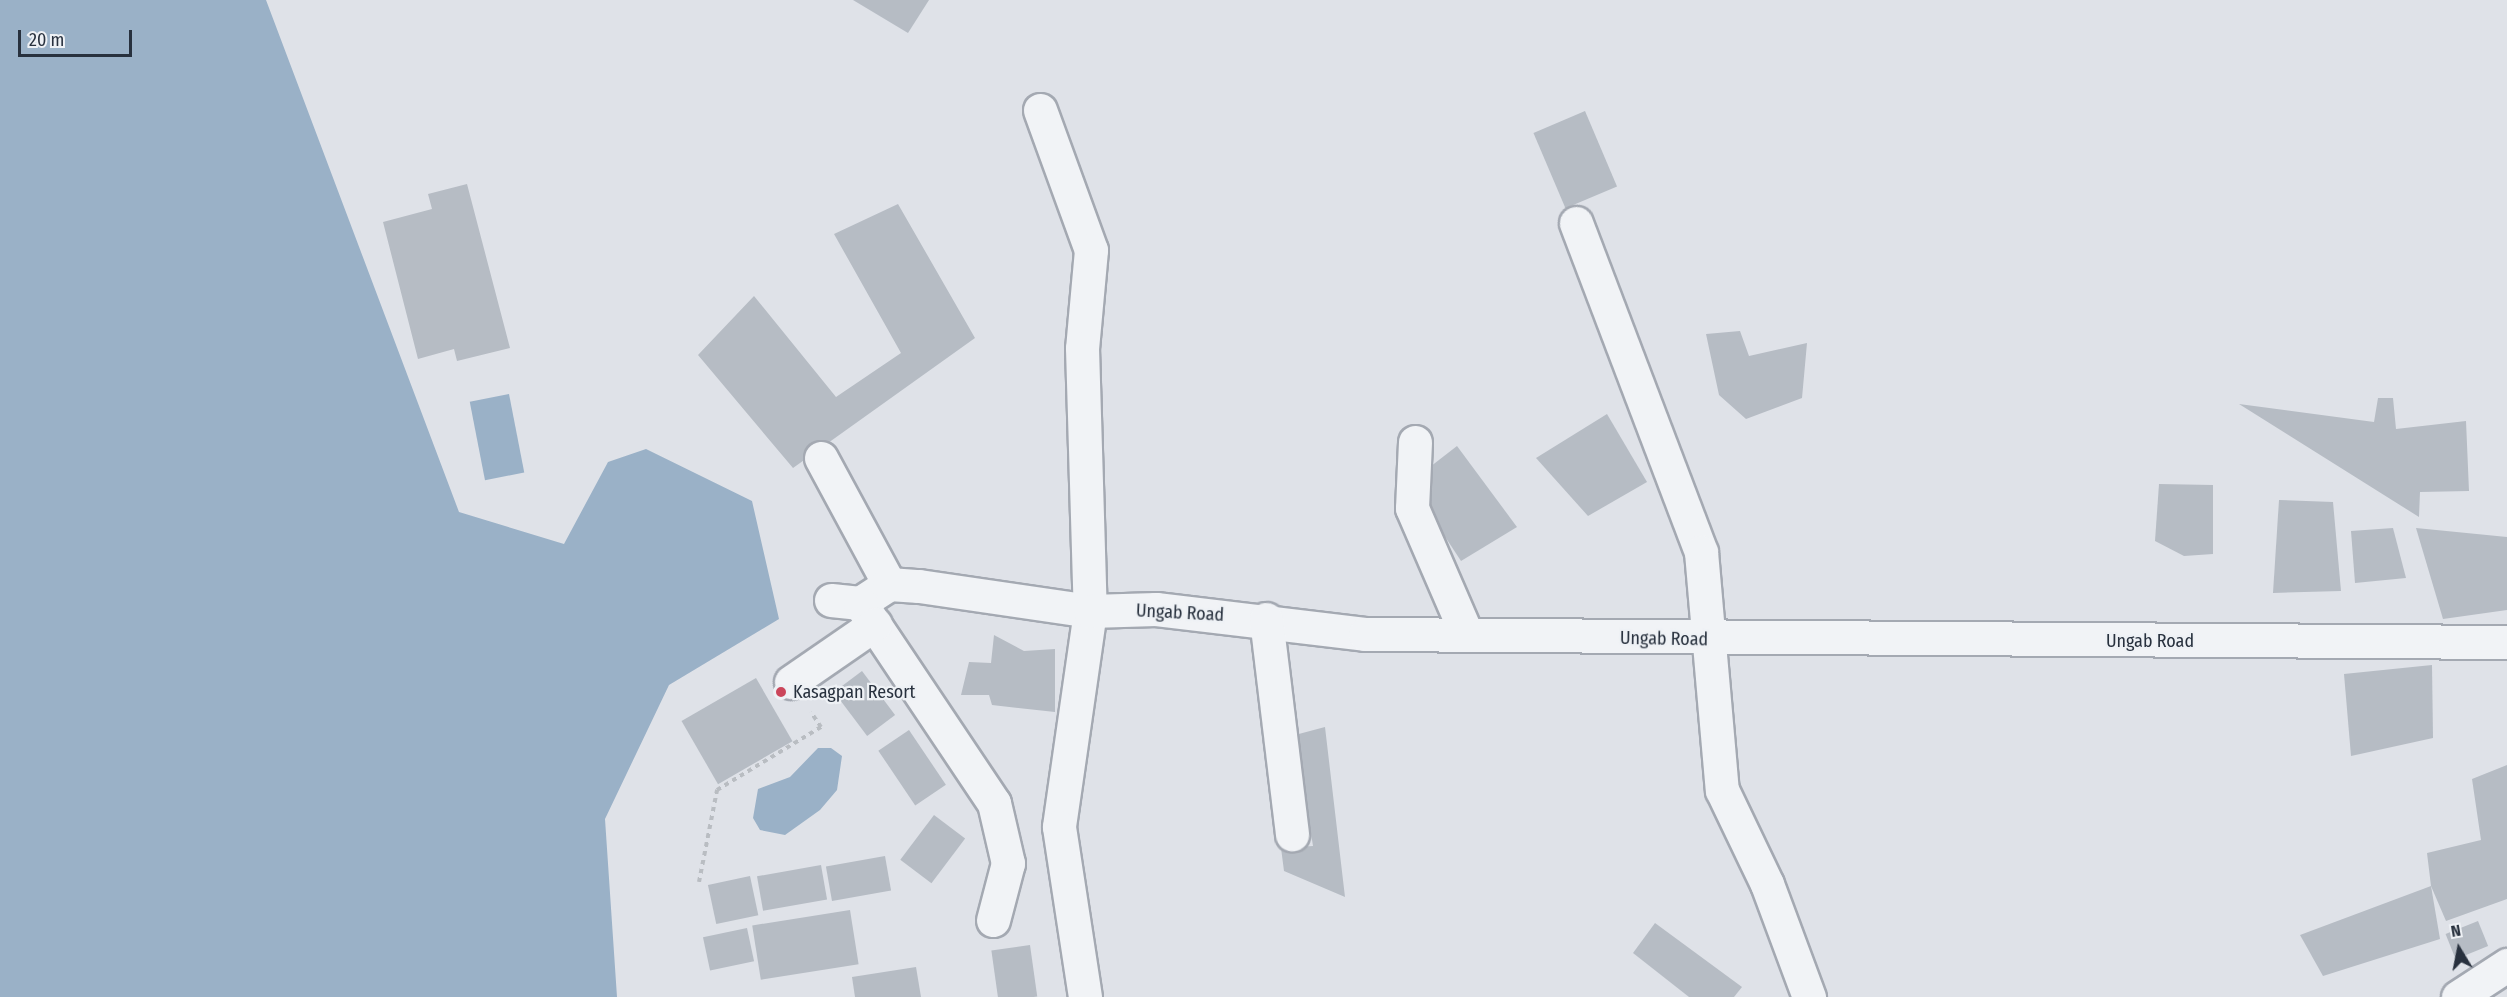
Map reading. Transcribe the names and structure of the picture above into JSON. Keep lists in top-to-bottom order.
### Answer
{
  "streets": {
    "street": ["Ungab Road"]
  },
  "places": ["Kasagpan Resort"],
  "scale_bar": "20 m",
  "north": "top"
}
